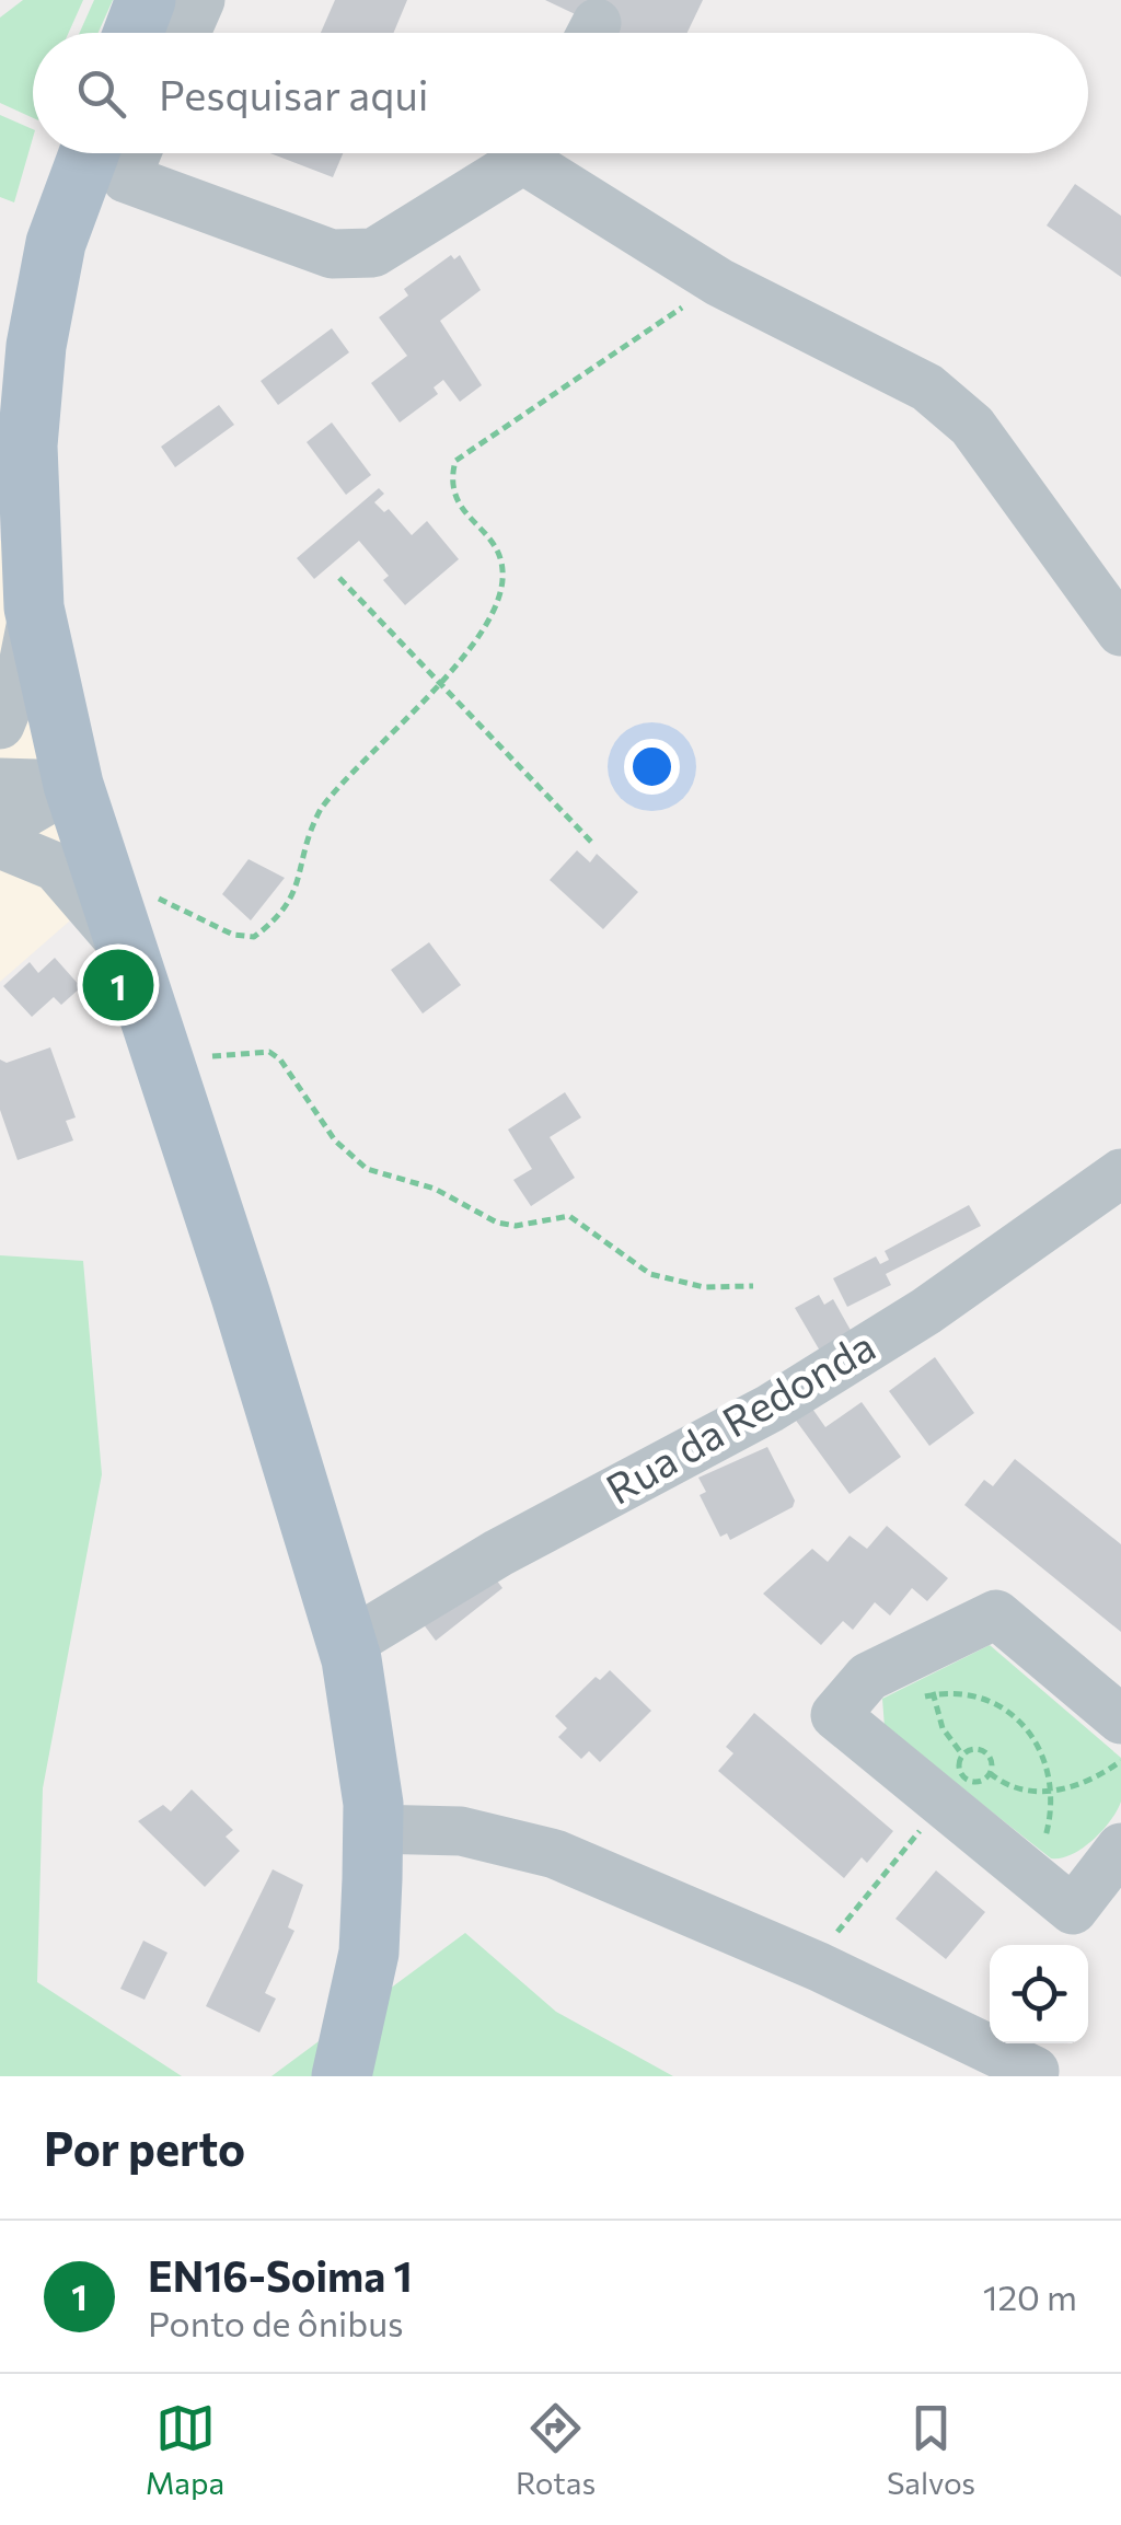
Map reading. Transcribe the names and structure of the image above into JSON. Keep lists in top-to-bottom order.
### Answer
{
  "streets": {
    "street": ["Rua da Redonda"]
  },
  "page": {
    "search": "Pesquisar aqui",
    "pins": "1",
    "heading": "Por perto",
    "list": [
      {
        "mark": "1",
        "name": "EN16-Soima 1",
        "note": "Ponto de ônibus",
        "value": "120 m"
      }
    ],
    "nav": ["Mapa", "Rotas", "Salvos"]
  }
}
